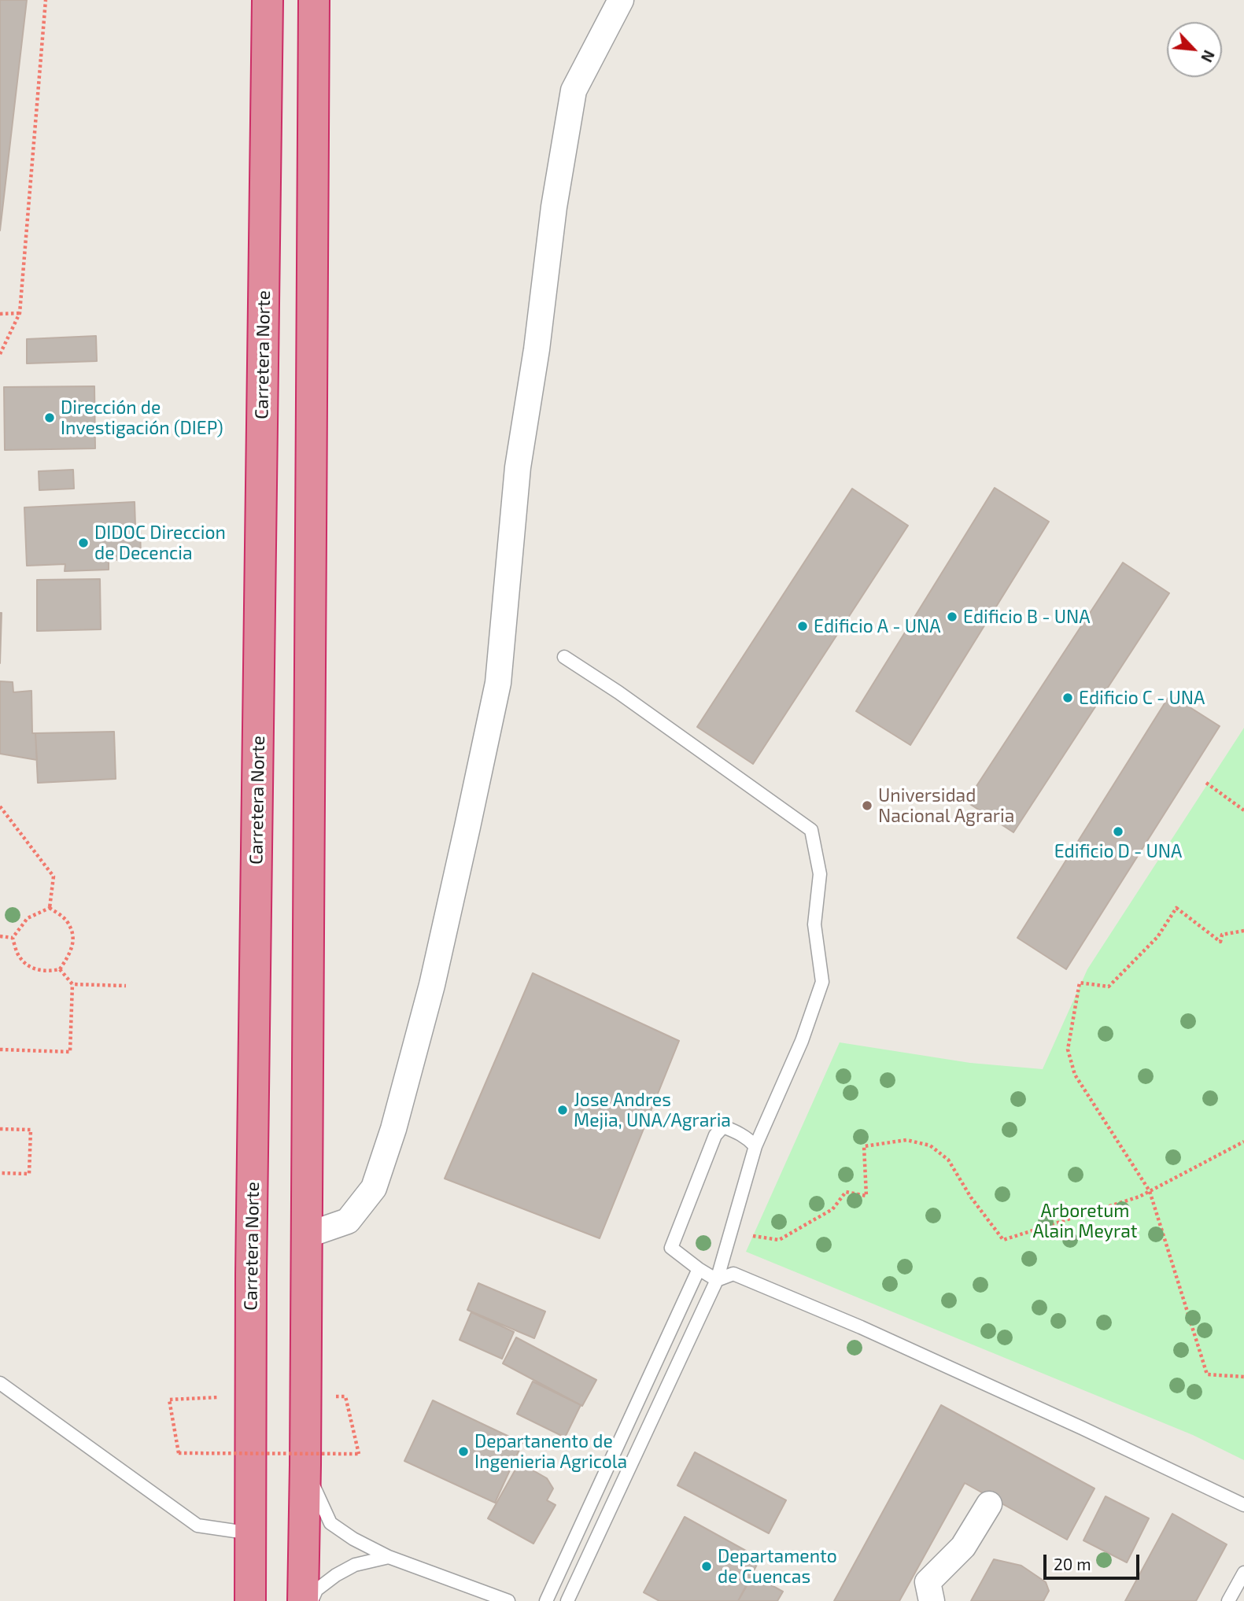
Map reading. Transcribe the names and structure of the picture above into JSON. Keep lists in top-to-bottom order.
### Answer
{
  "streets": {
    "highway": ["Carretera Norte"]
  },
  "parks": ["Arboretum Alain Meyrat"],
  "places": [
    "Dirección de Investigación (DIEP)",
    "DIDOC Direccion de Decencia",
    "Edificio B - UNA",
    "Edificio A - UNA",
    "Edificio C - UNA",
    "Universidad Nacional Agraria",
    "Edificio D - UNA",
    "Jose Andres Mejia, UNA/Agraria",
    "Departanento de Ingenieria Agricola",
    "Departamento de Cuencas"
  ],
  "scale_bar": "20 m",
  "north": "bottom right"
}
